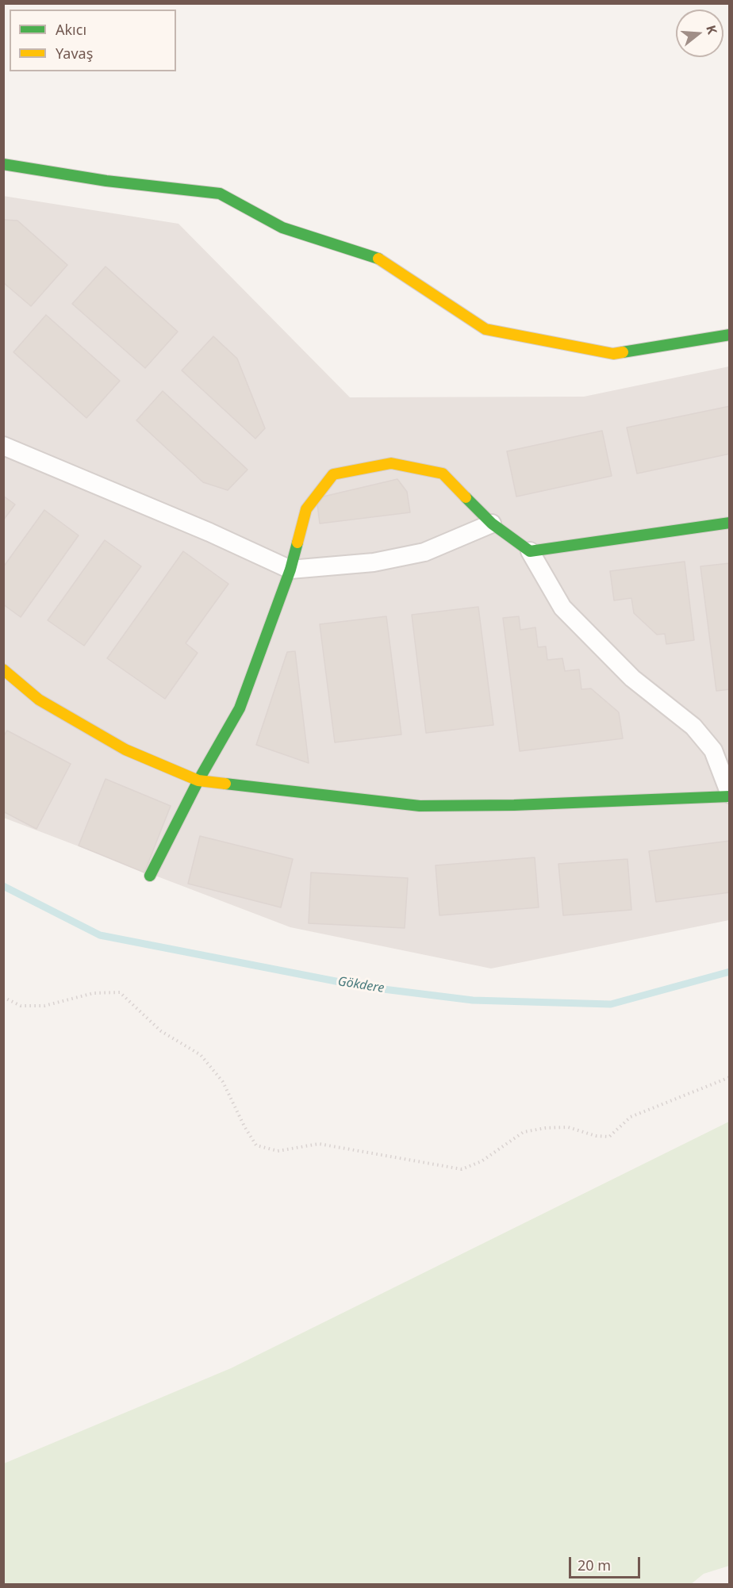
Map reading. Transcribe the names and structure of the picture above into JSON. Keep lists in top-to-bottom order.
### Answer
{
  "water": ["Gökdere"],
  "legend": ["Akıcı", "Yavaş"],
  "scale_bar": "20 m",
  "north": "right"
}
